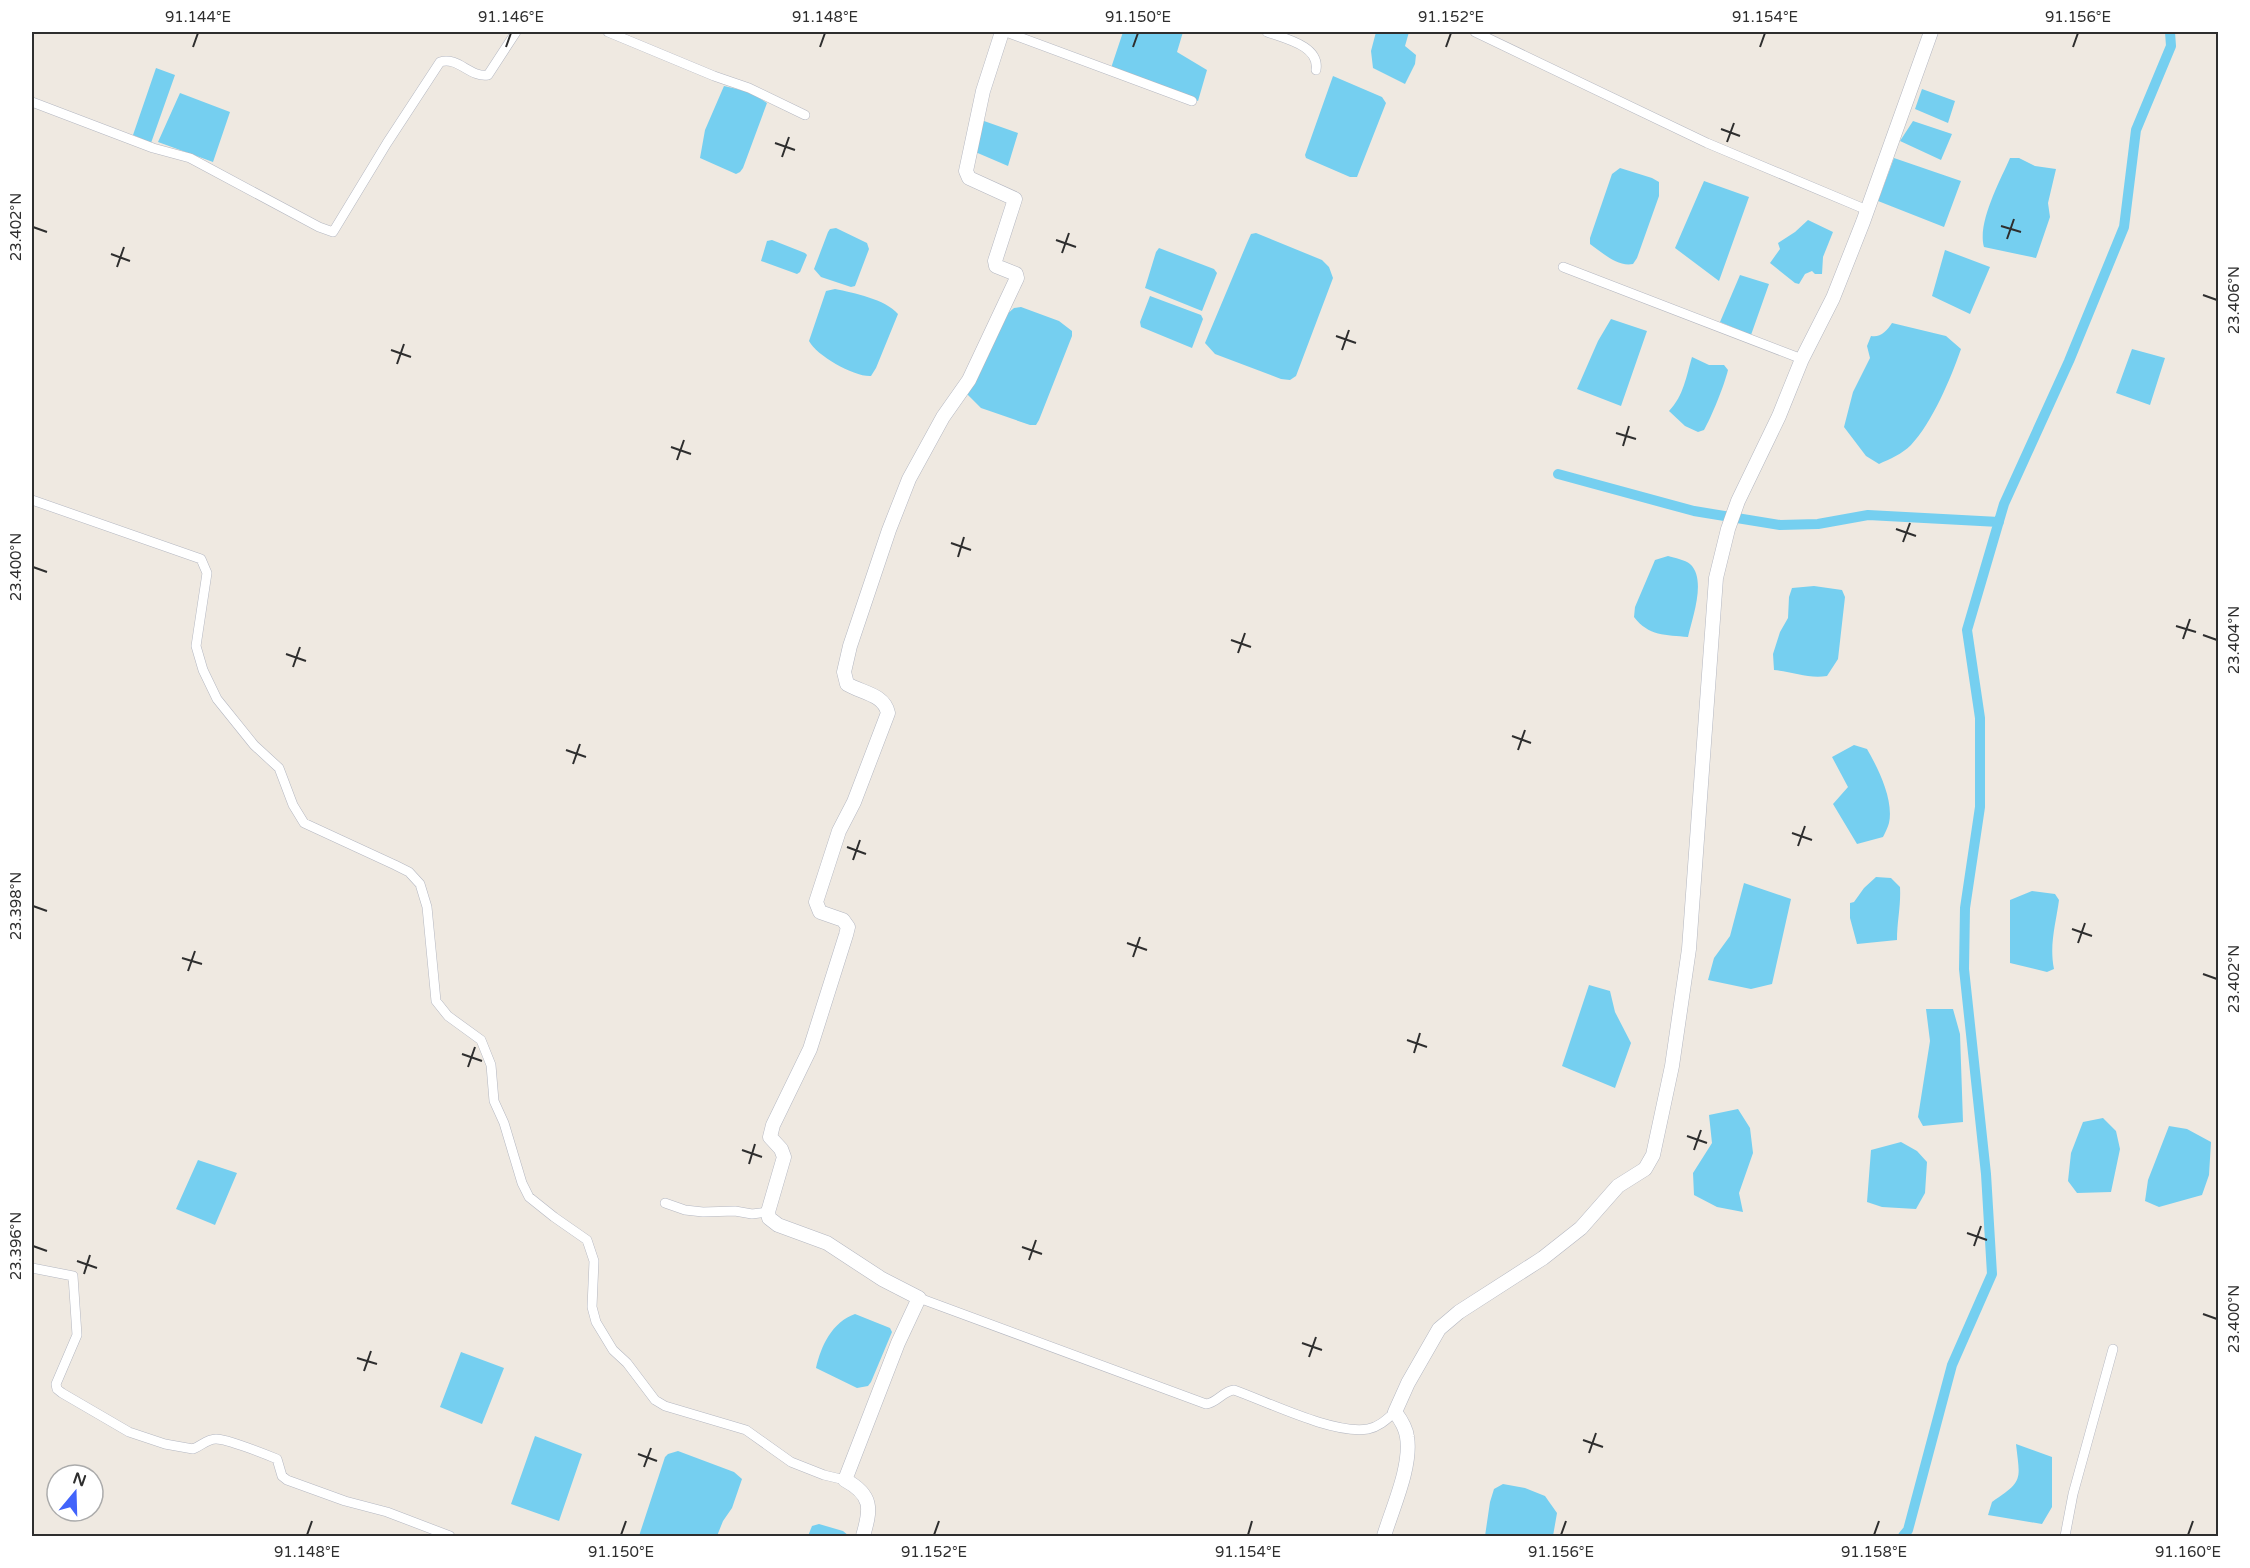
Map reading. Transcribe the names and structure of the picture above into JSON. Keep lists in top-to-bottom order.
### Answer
{
  "north": "top",
  "coordinates": [
    "91.144°E",
    "91.146°E",
    "91.148°E",
    "91.150°E",
    "91.152°E",
    "91.154°E",
    "91.156°E",
    "23.402°N",
    "23.406°N",
    "23.400°N",
    "23.404°N",
    "23.398°N",
    "23.396°N",
    "91.158°E",
    "91.160°E"
  ]
}
